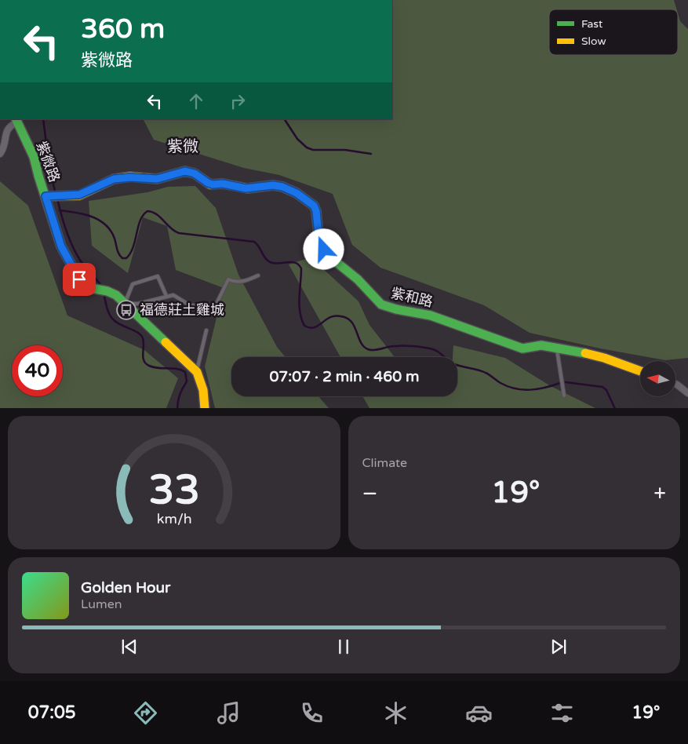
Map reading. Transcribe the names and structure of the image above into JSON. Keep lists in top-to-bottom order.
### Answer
{
  "streets": {
    "street": ["紫微路", "紫和路"]
  },
  "crossings": [
    ["紫微路", "紫和路"]
  ],
  "districts": ["紫微"],
  "places": {
    "bus stop": ["福德莊土雞城"]
  },
  "legend": ["Fast", "Slow"],
  "north": "left",
  "page": {
    "turn": ["360 m", "紫微路"],
    "limit": "40",
    "trip": "07:07 · 2 min · 460 m",
    "tile": "Climate",
    "heat": ["−", "19°", "+"],
    "song": ["Golden Hour", "Lumen"],
    "tabs": ["07:05", "19°"],
    "gauge": ["33", "km/h"]
  }
}
